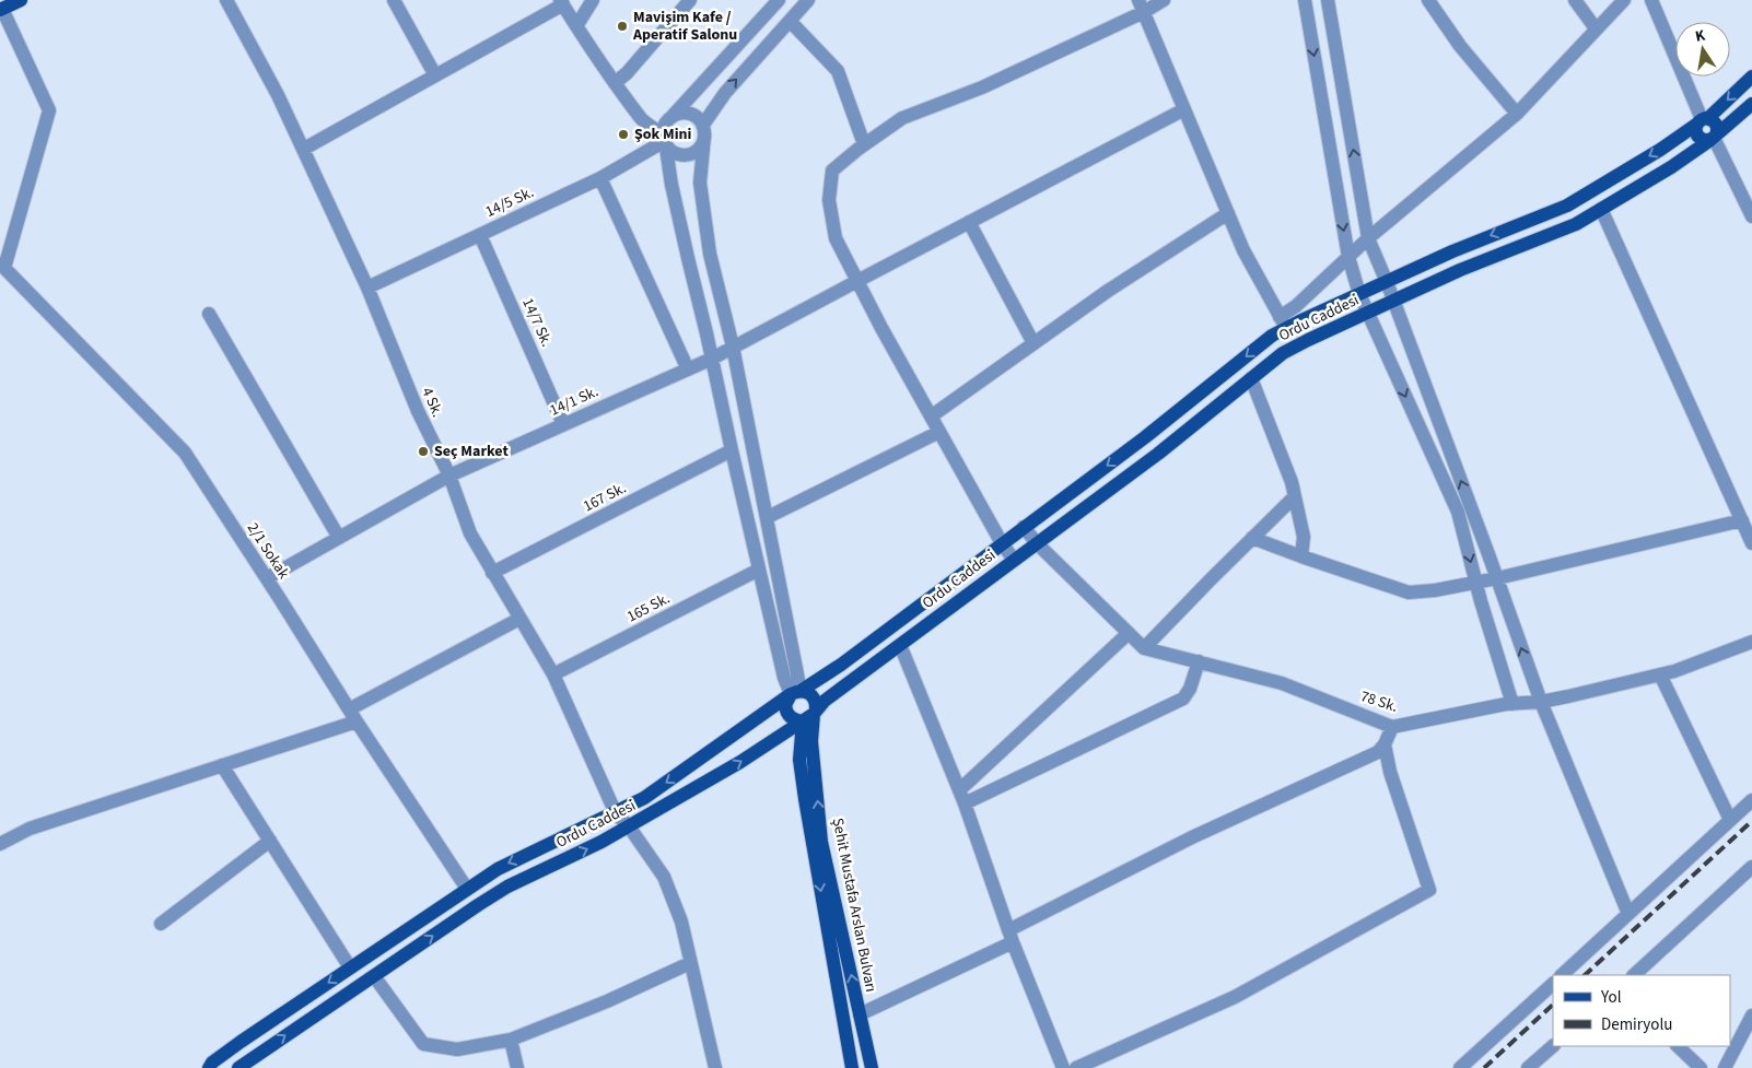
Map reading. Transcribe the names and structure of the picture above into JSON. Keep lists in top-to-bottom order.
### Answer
{
  "streets": {
    "main road": ["Ordu Caddesi", "Şehit Mustafa Arslan Bulvarı"],
    "street": [
      "14/5 Sk.",
      "14/7 Sk.",
      "14/1 Sk.",
      "4 Sk.",
      "167 Sk.",
      "2/1 Sokak",
      "165 Sk.",
      "78 Sk."
    ]
  },
  "crossings": [
    ["14/5 Sk.", "14/7 Sk."],
    ["14/5 Sk.", "4 Sk."],
    ["Ordu Caddesi", "4 Sk."],
    ["Ordu Caddesi", "2/1 Sokak"],
    ["Ordu Caddesi", "78 Sk."],
    ["Ordu Caddesi", "Şehit Mustafa Arslan Bulvarı"],
    ["14/7 Sk.", "14/1 Sk."],
    ["14/1 Sk.", "4 Sk."],
    ["14/1 Sk.", "2/1 Sokak"],
    ["4 Sk.", "167 Sk."],
    ["4 Sk.", "165 Sk."]
  ],
  "places": ["Mavişim Kafe / Aperatif Salonu", "Şok Mini", "Seç Market"],
  "legend": ["Yol", "Demiryolu"],
  "north": "top"
}
